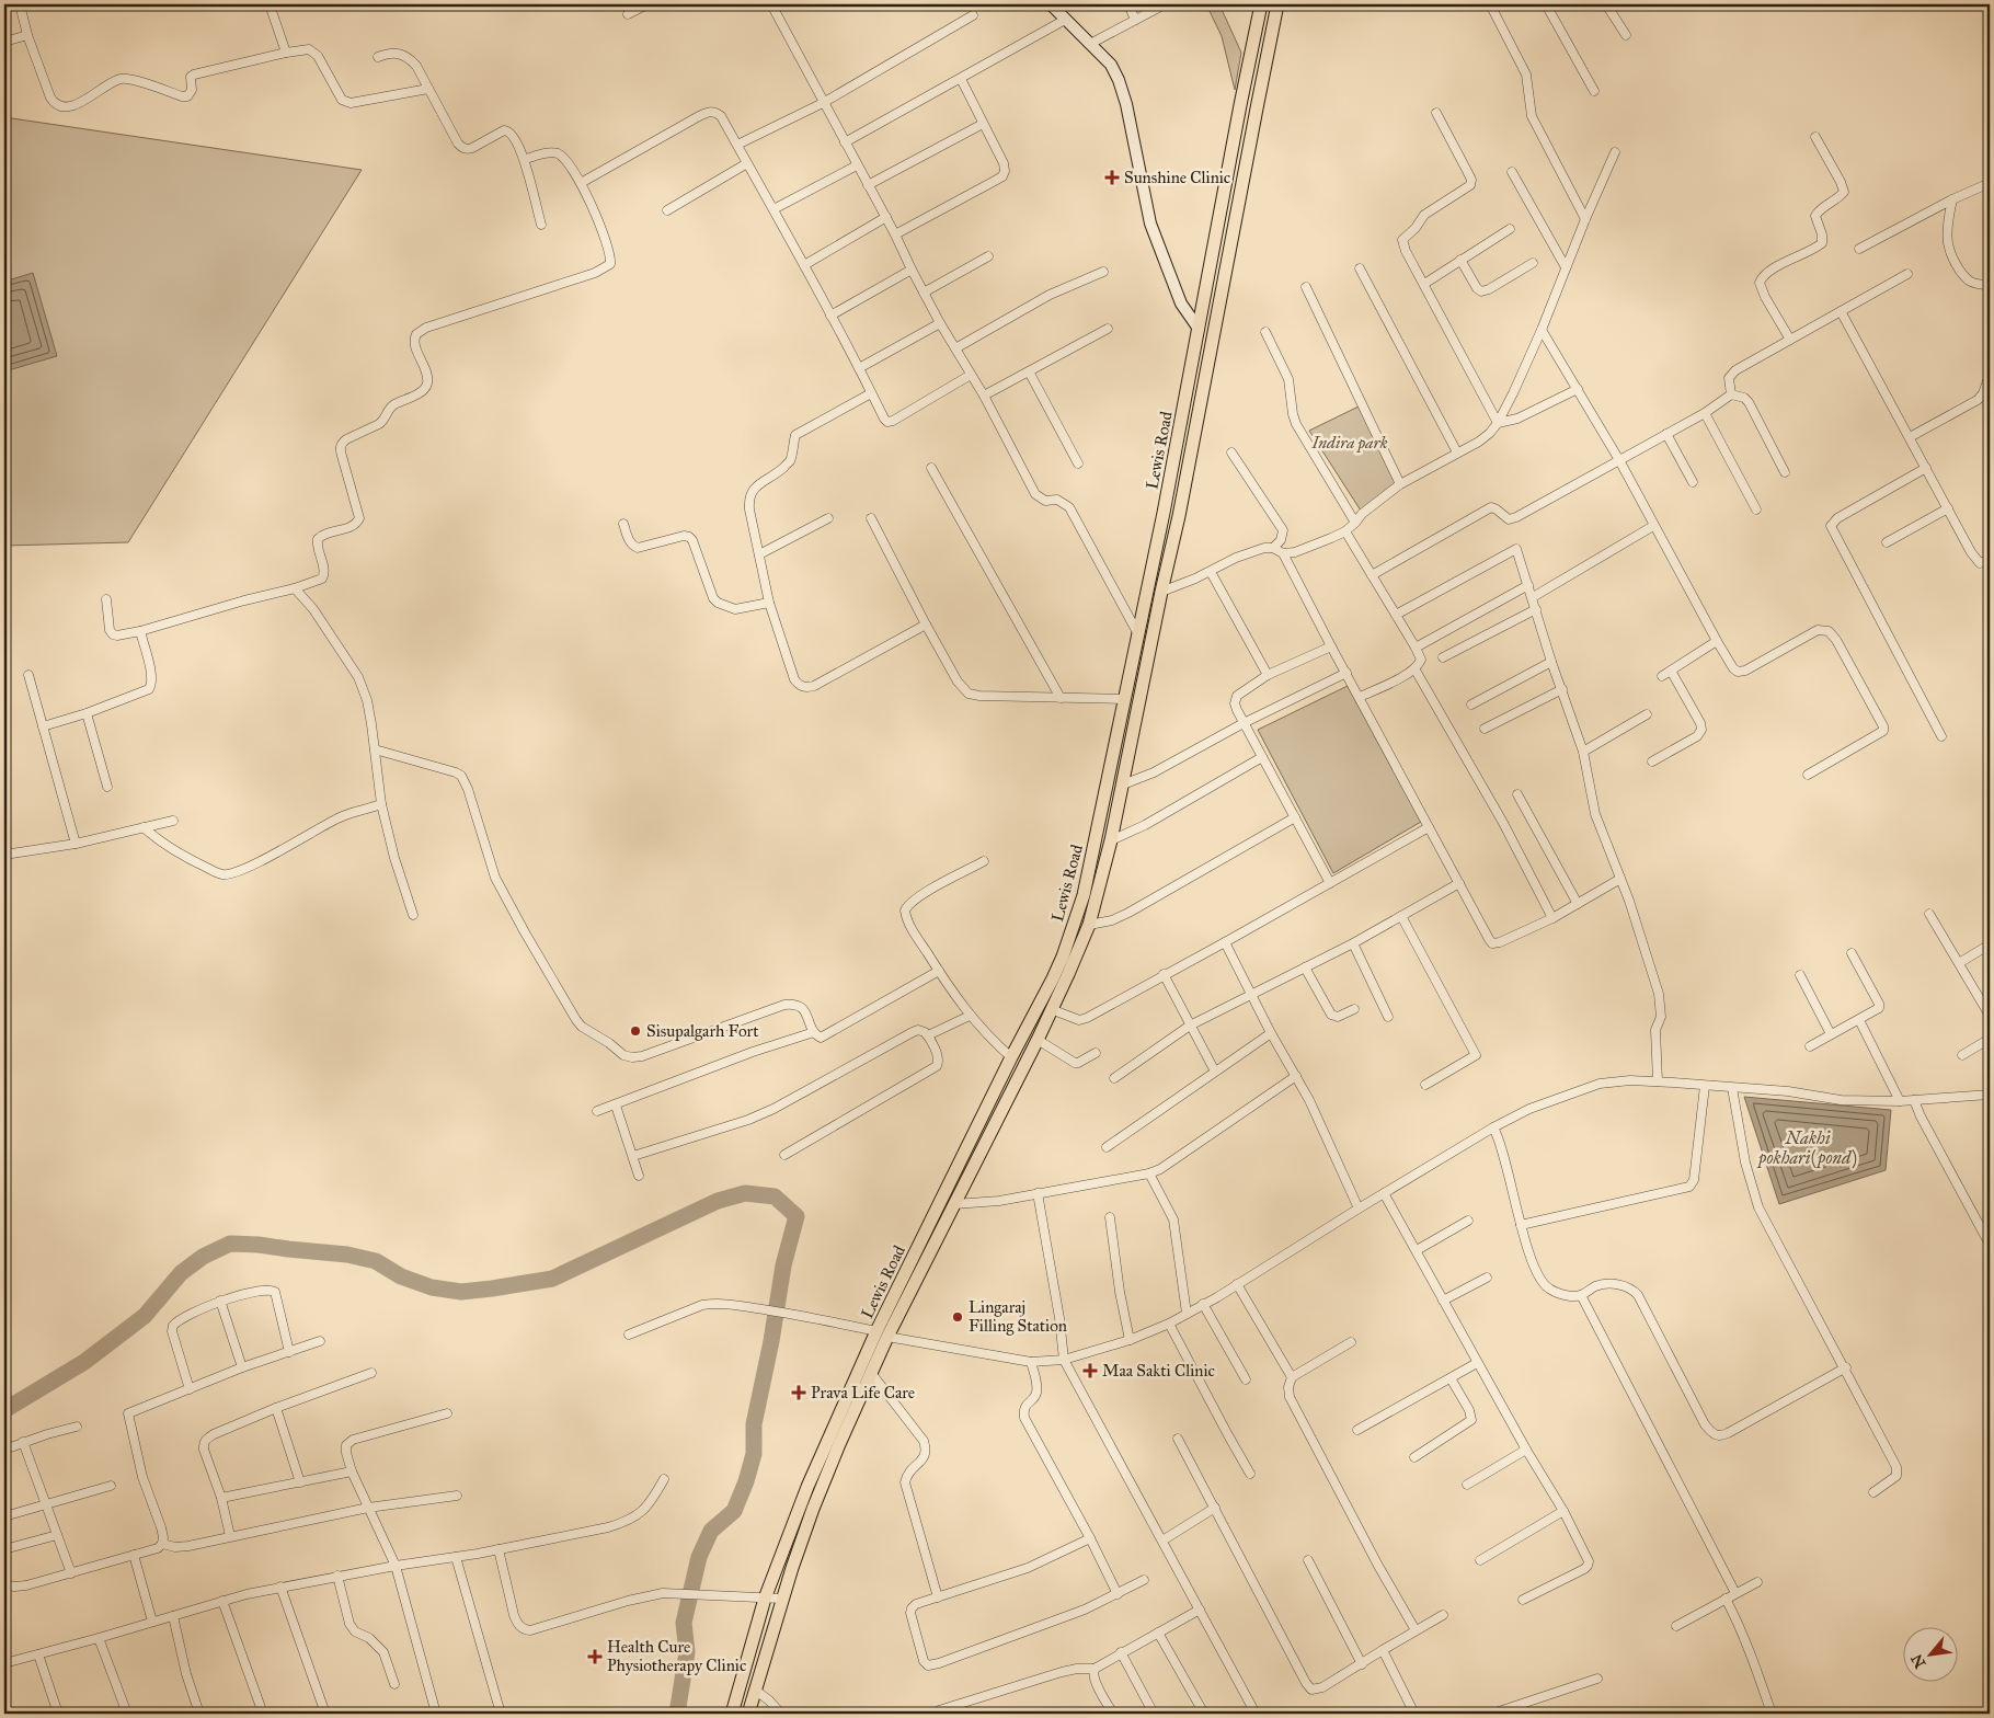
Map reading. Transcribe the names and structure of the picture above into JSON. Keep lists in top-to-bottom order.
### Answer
{
  "streets": {
    "main road": ["Lewis Road"]
  },
  "water": ["Nakhi pokhari(pond)"],
  "parks": ["Indira park"],
  "places": {
    "health": [
      "Sunshine Clinic",
      "Maa Sakti Clinic",
      "Prava Life Care",
      "Health Cure Physiotherapy Clinic"
    ],
    "other": ["Sisupalgarh Fort", "Lingaraj Filling Station"]
  },
  "north": "bottom left"
}
